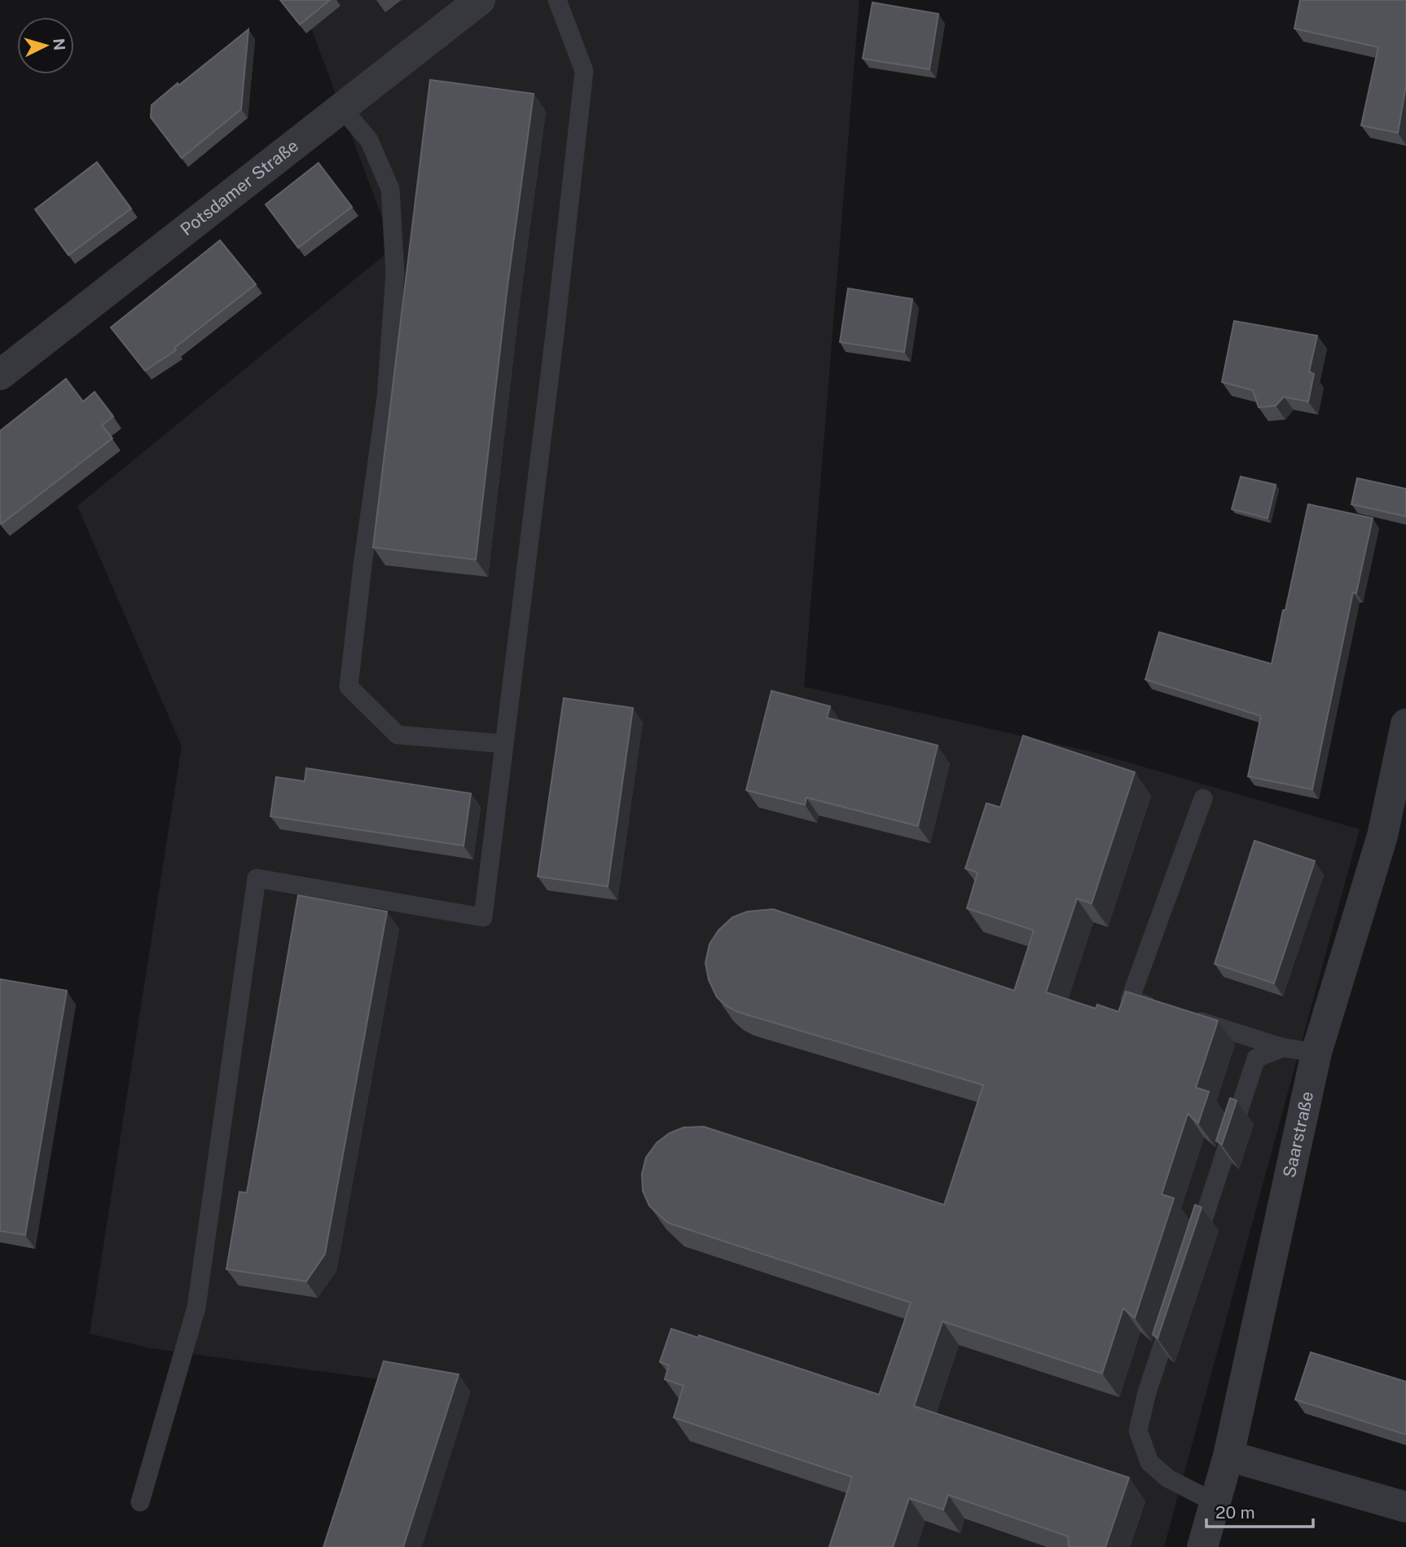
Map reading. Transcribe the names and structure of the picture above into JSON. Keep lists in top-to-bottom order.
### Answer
{
  "streets": {
    "street": ["Potsdamer Straße", "Saarstraße"]
  },
  "scale_bar": "20 m",
  "north": "right"
}
